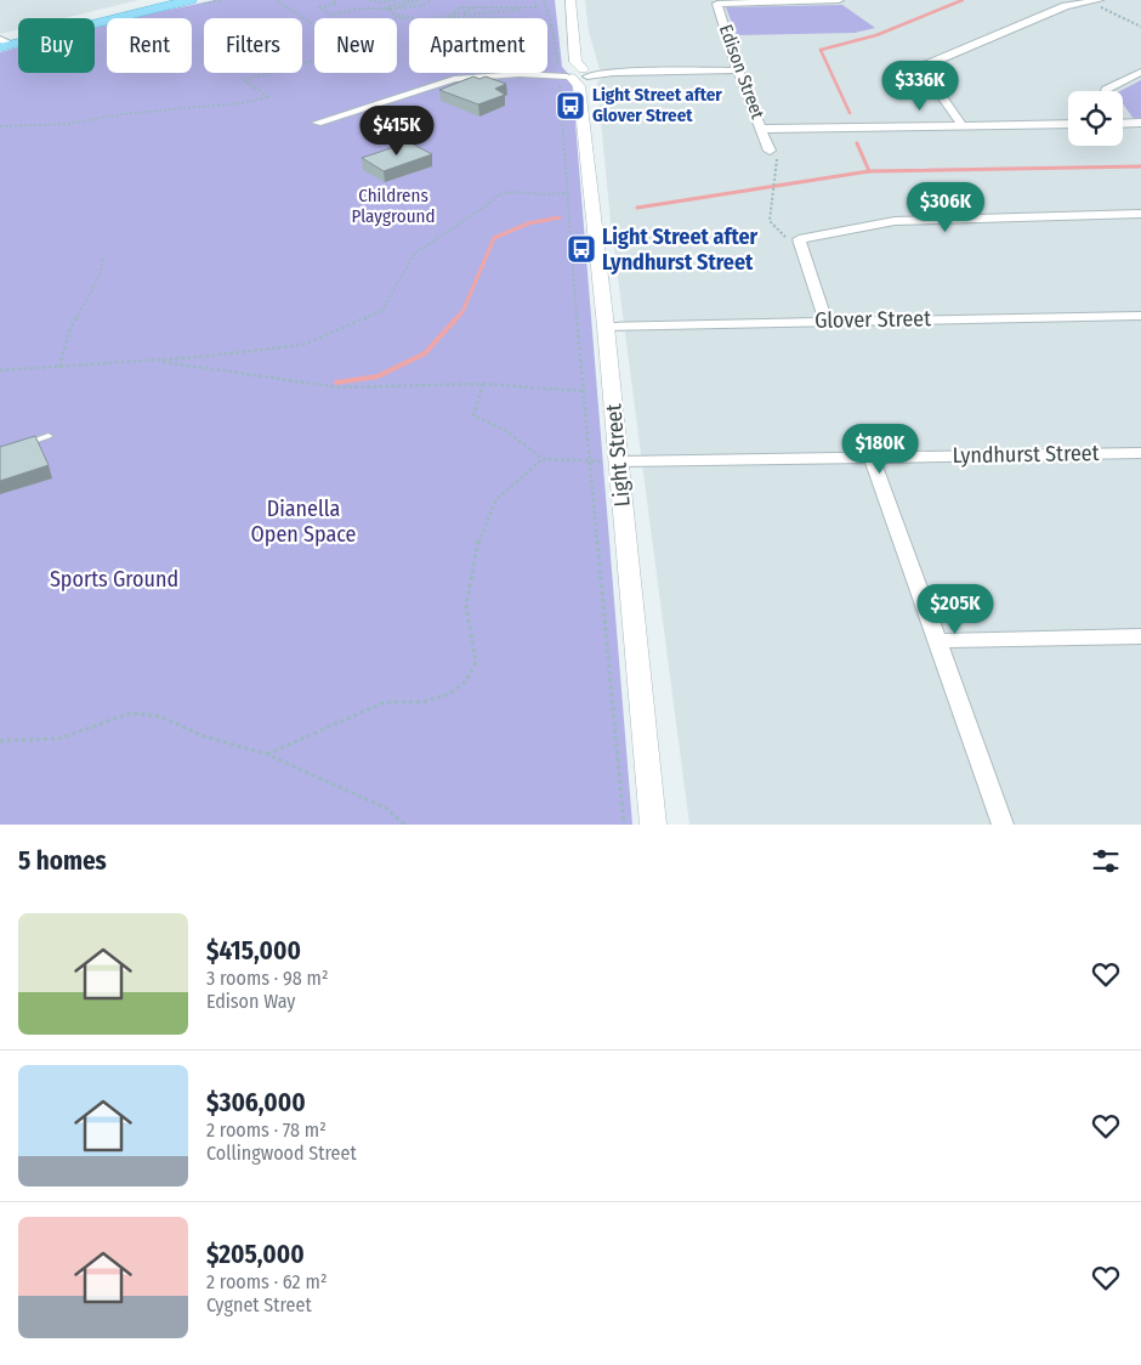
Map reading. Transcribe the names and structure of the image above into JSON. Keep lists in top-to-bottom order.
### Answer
{
  "streets": {
    "street": [
      "Edison Street",
      "Glover Street",
      "Lyndhurst Street",
      "Light Street"
    ]
  },
  "crossings": [
    ["Glover Street", "Light Street"],
    ["Lyndhurst Street", "Light Street"]
  ],
  "parks": ["Childrens Playground", "Dianella Open Space", "Sports Ground"],
  "places": {
    "bus stop": ["Light Street after Glover Street", "Light Street after Lyndhurst Street"]
  },
  "page": {
    "chip": [
      "Buy",
      "Rent",
      "Filters",
      "New",
      "Apartment"
    ],
    "price": [
      "$336K",
      "$415K",
      "$306K",
      "$180K",
      "$205K"
    ],
    "heading": "5 homes",
    "list": [
      {
        "name": "$415,000",
        "note": "3 rooms · 98 m² · Edison Way"
      },
      {
        "name": "$306,000",
        "note": "2 rooms · 78 m² · Collingwood Street"
      },
      {
        "name": "$205,000",
        "note": "2 rooms · 62 m² · Cygnet Street"
      }
    ]
  }
}
